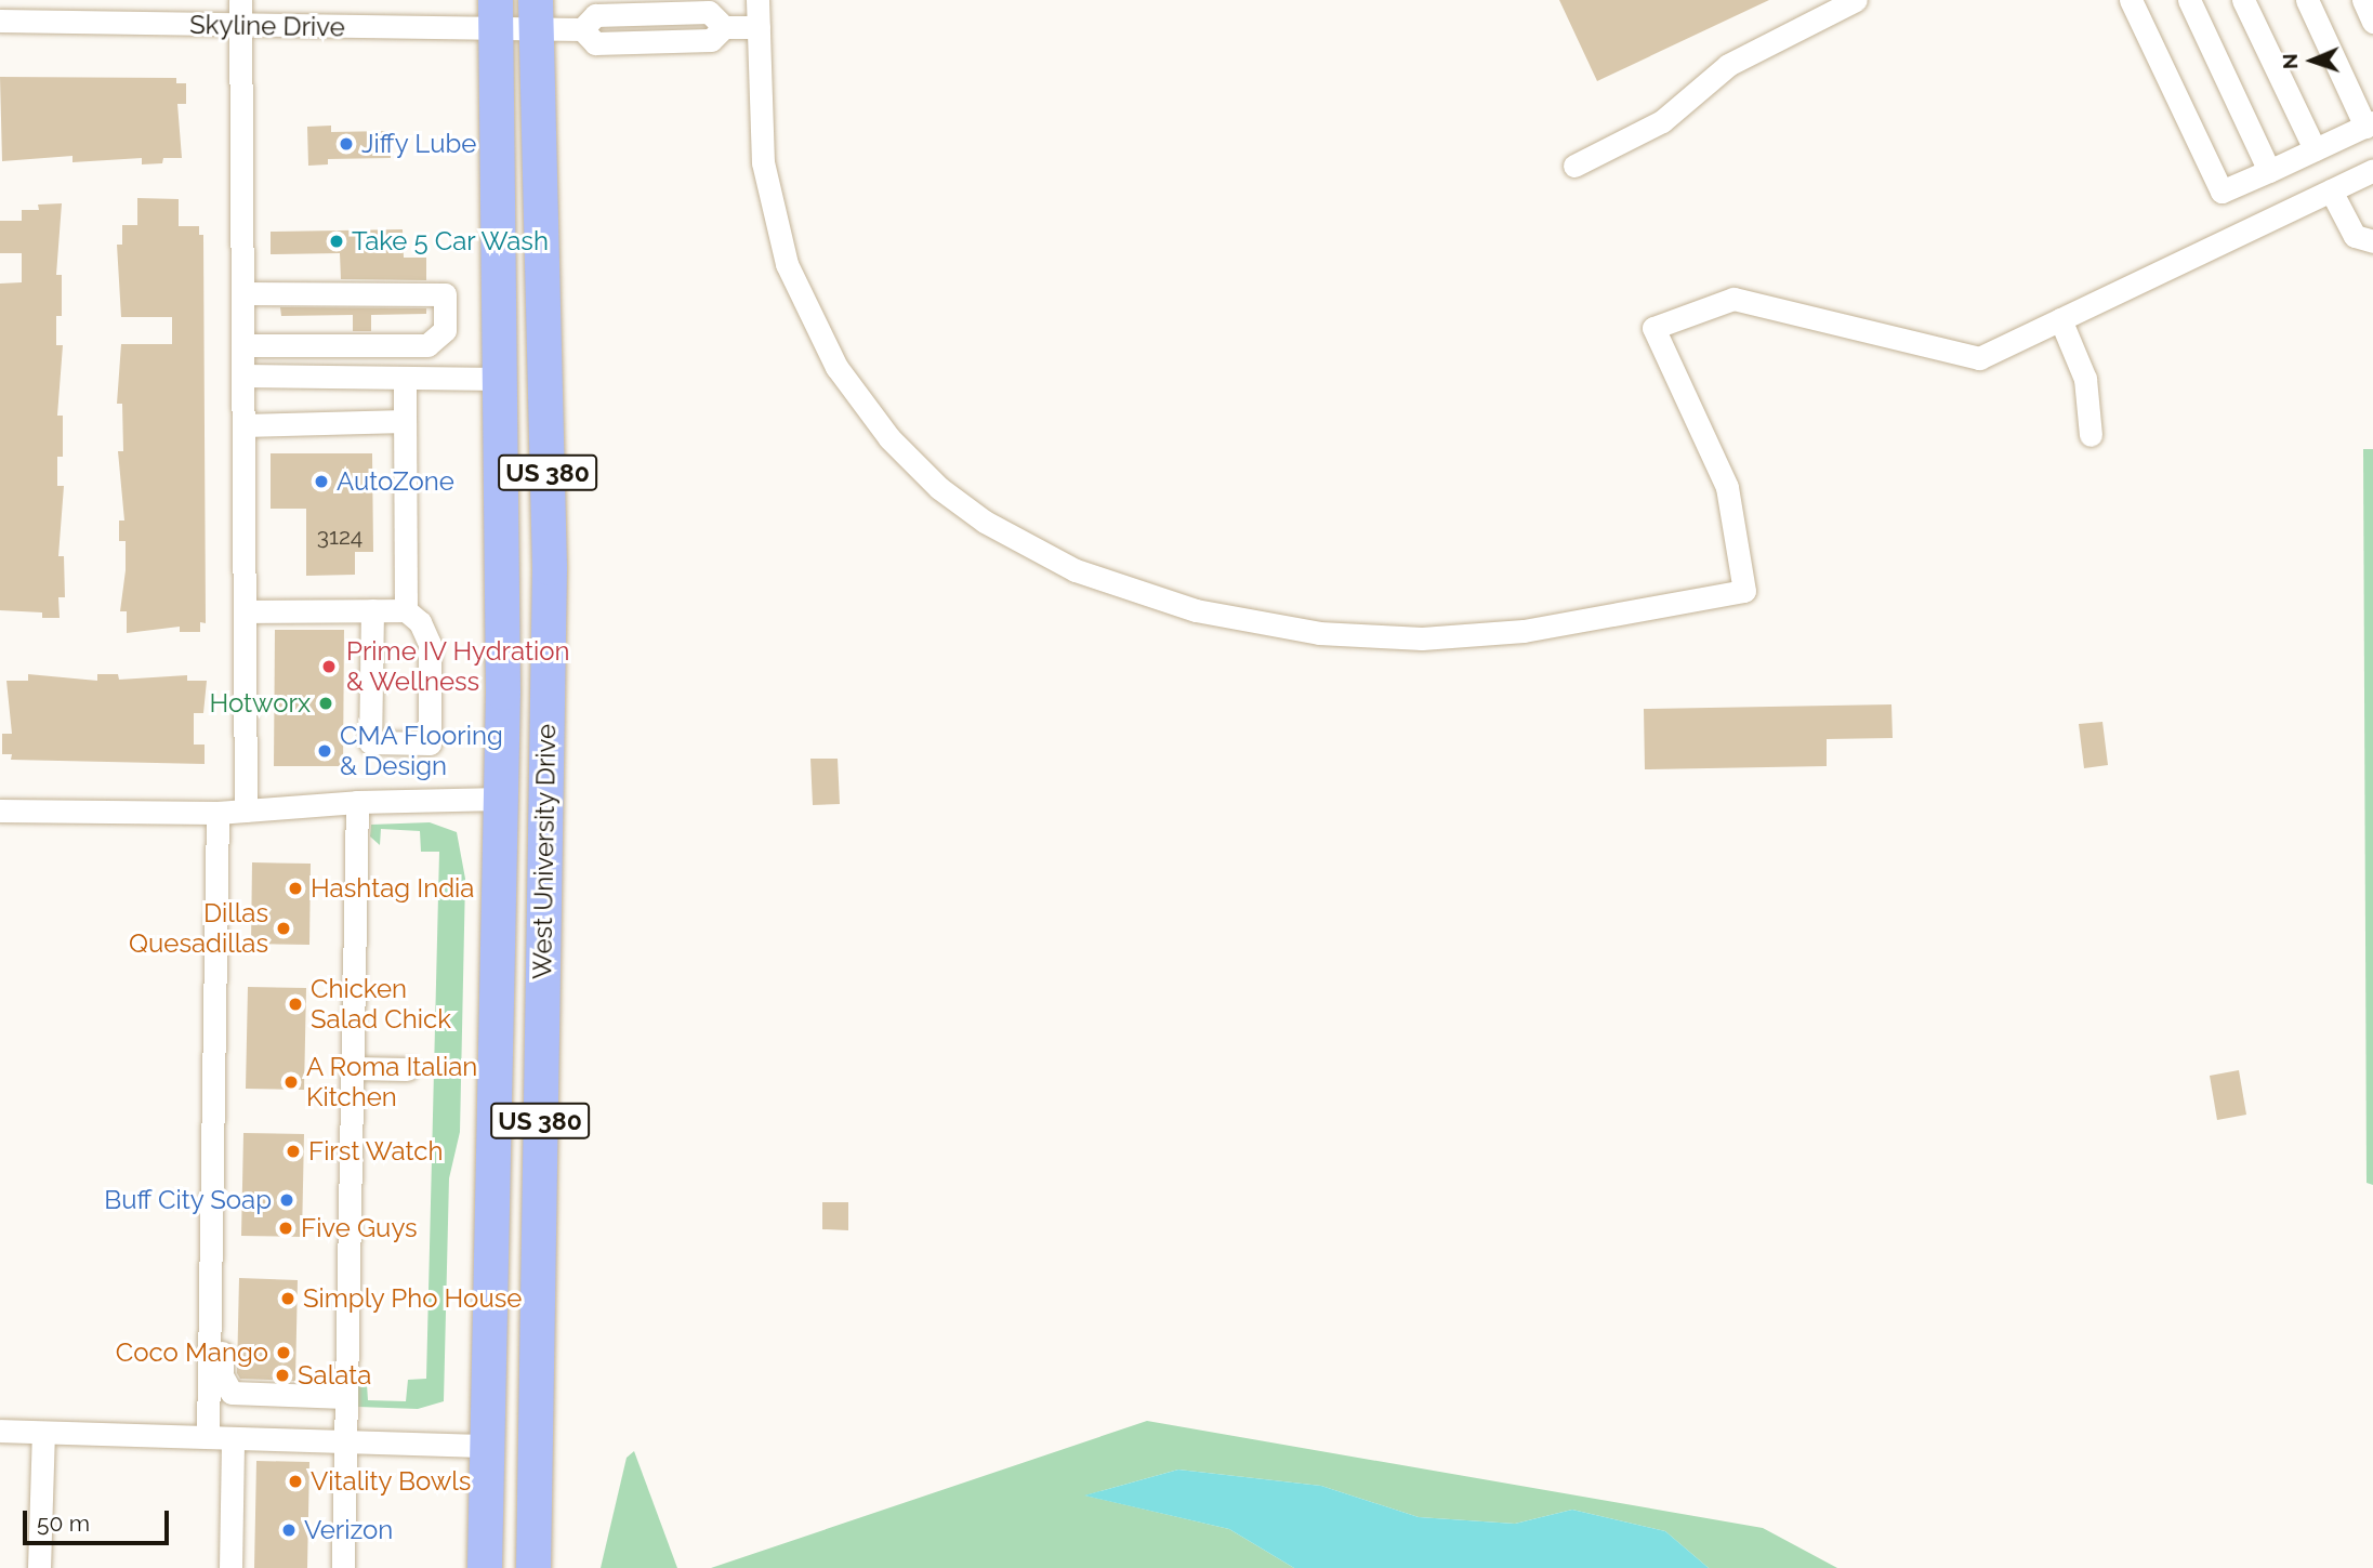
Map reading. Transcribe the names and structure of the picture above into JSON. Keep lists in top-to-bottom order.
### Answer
{
  "streets": {
    "highway": ["US 380", "West University Drive"],
    "street": ["Skyline Drive"]
  },
  "crossings": [
    ["Skyline Drive", "West University Drive"]
  ],
  "places": [
    "Jiffy Lube",
    "Take 5 Car Wash",
    "AutoZone",
    "Prime IV Hydration & Wellness",
    "Hotworx",
    "CMA Flooring & Design",
    "Hashtag India",
    "Dillas Quesadillas",
    "Chicken Salad Chick",
    "A Roma Italian Kitchen",
    "First Watch",
    "Buff City Soap",
    "Five Guys",
    "Simply Pho House",
    "Coco Mango",
    "Salata",
    "Vitality Bowls",
    "Verizon"
  ],
  "house_numbers": ["3124"],
  "scale_bar": "50 m",
  "north": "left"
}
